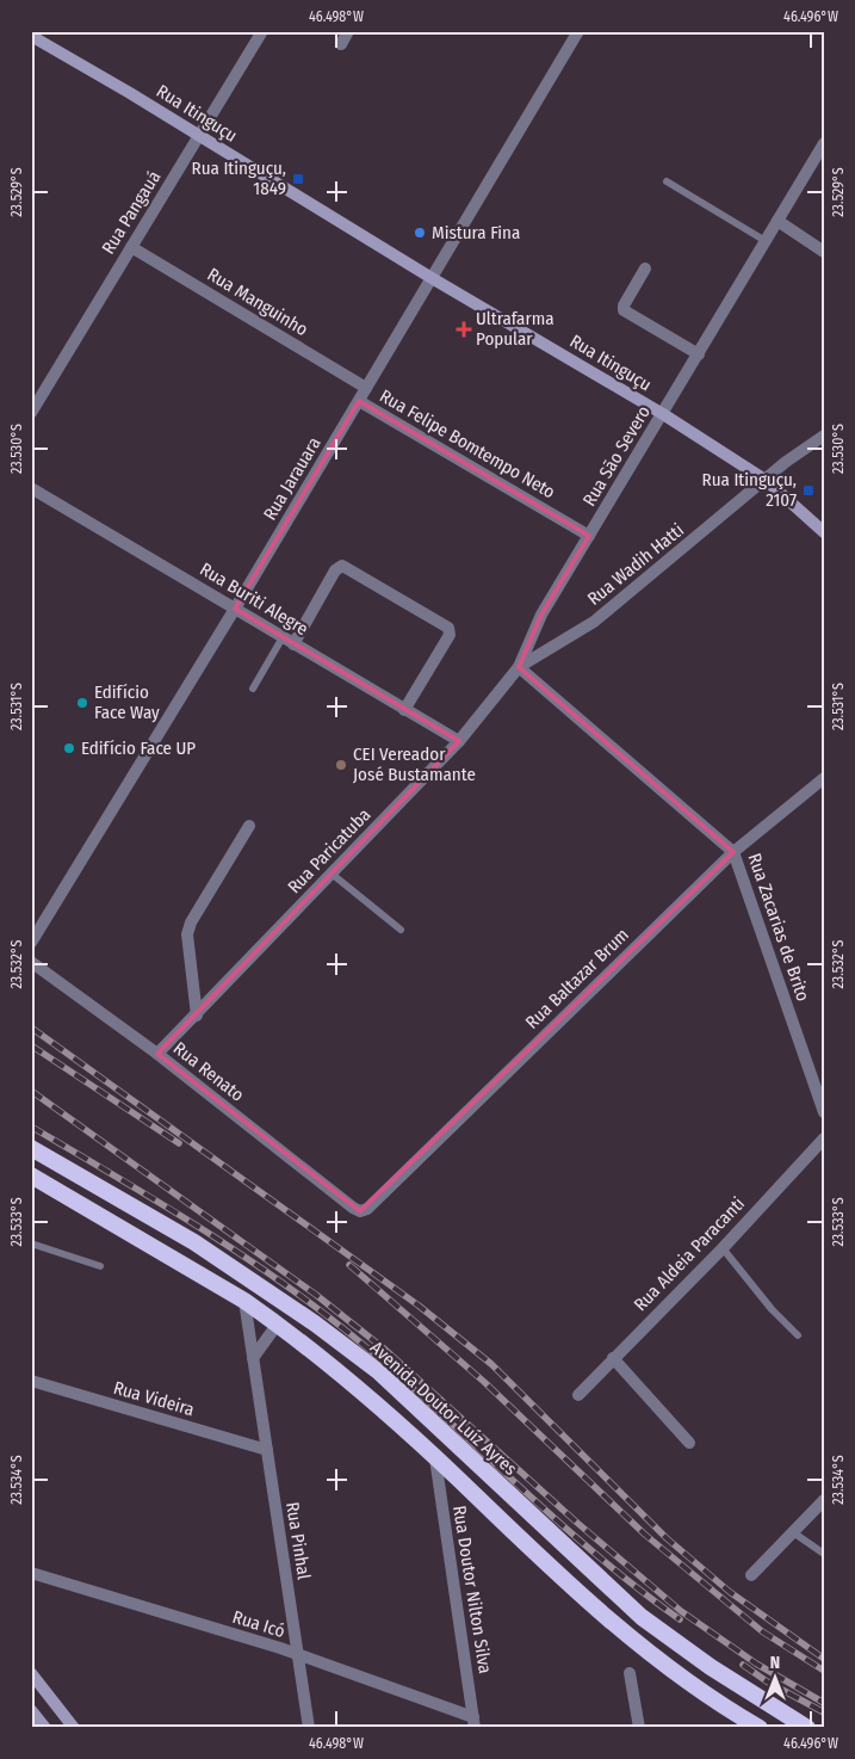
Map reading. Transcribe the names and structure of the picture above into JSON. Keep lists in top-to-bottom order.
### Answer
{
  "streets": {
    "highway": ["Avenida Doutor Luíz Ayres"],
    "main road": ["Rua Itinguçu"],
    "street": [
      "Rua Pangauá",
      "Rua Manguinho",
      "Rua Felipe Bomtempo Neto",
      "Rua São Severo",
      "Rua Jarauara",
      "Rua Wadih Hatti",
      "Rua Buriti Alegre",
      "Rua Paricatuba",
      "Rua Zacarias de Brito",
      "Rua Baltazar Brum",
      "Rua Renato",
      "Rua Aldeia Paracanti",
      "Rua Videira",
      "Rua Pinhal",
      "Rua Doutor Nilton Silva",
      "Rua Icó"
    ]
  },
  "crossings": [
    ["Rua Itinguçu", "Rua Pangauá"],
    ["Rua Itinguçu", "Rua São Severo"],
    ["Rua Itinguçu", "Rua Jarauara"],
    ["Rua Itinguçu", "Rua Wadih Hatti"],
    ["Rua Pangauá", "Rua Manguinho"],
    ["Rua Manguinho", "Rua Jarauara"],
    ["Rua Felipe Bomtempo Neto", "Rua São Severo"],
    ["Rua Felipe Bomtempo Neto", "Rua Jarauara"],
    ["Rua São Severo", "Rua Wadih Hatti"],
    ["Rua São Severo", "Rua Paricatuba"],
    ["Rua São Severo", "Rua Zacarias de Brito"],
    ["Rua Jarauara", "Rua Buriti Alegre"],
    ["Rua Wadih Hatti", "Rua Paricatuba"],
    ["Rua Wadih Hatti", "Rua Zacarias de Brito"],
    ["Rua Buriti Alegre", "Rua Paricatuba"],
    ["Rua Paricatuba", "Rua Zacarias de Brito"],
    ["Rua Paricatuba", "Rua Renato"],
    ["Rua Zacarias de Brito", "Rua Baltazar Brum"],
    ["Rua Baltazar Brum", "Rua Renato"],
    ["Rua Videira", "Rua Pinhal"],
    ["Rua Pinhal", "Rua Icó"],
    ["Rua Doutor Nilton Silva", "Rua Icó"]
  ],
  "places": {
    "transit": ["Rua Itinguçu, 1849", "Rua Itinguçu, 2107"],
    "other": [
      "Mistura Fina",
      "Edifício Face Way",
      "Edifício Face UP",
      "CEI Vereador José Bustamante"
    ],
    "health": ["Ultrafarma Popular"]
  },
  "north": "top",
  "coordinates": [
    "46.498°W",
    "46.496°W",
    "23.529°S",
    "23.530°S",
    "23.531°S",
    "23.532°S",
    "23.533°S",
    "23.534°S"
  ]
}
